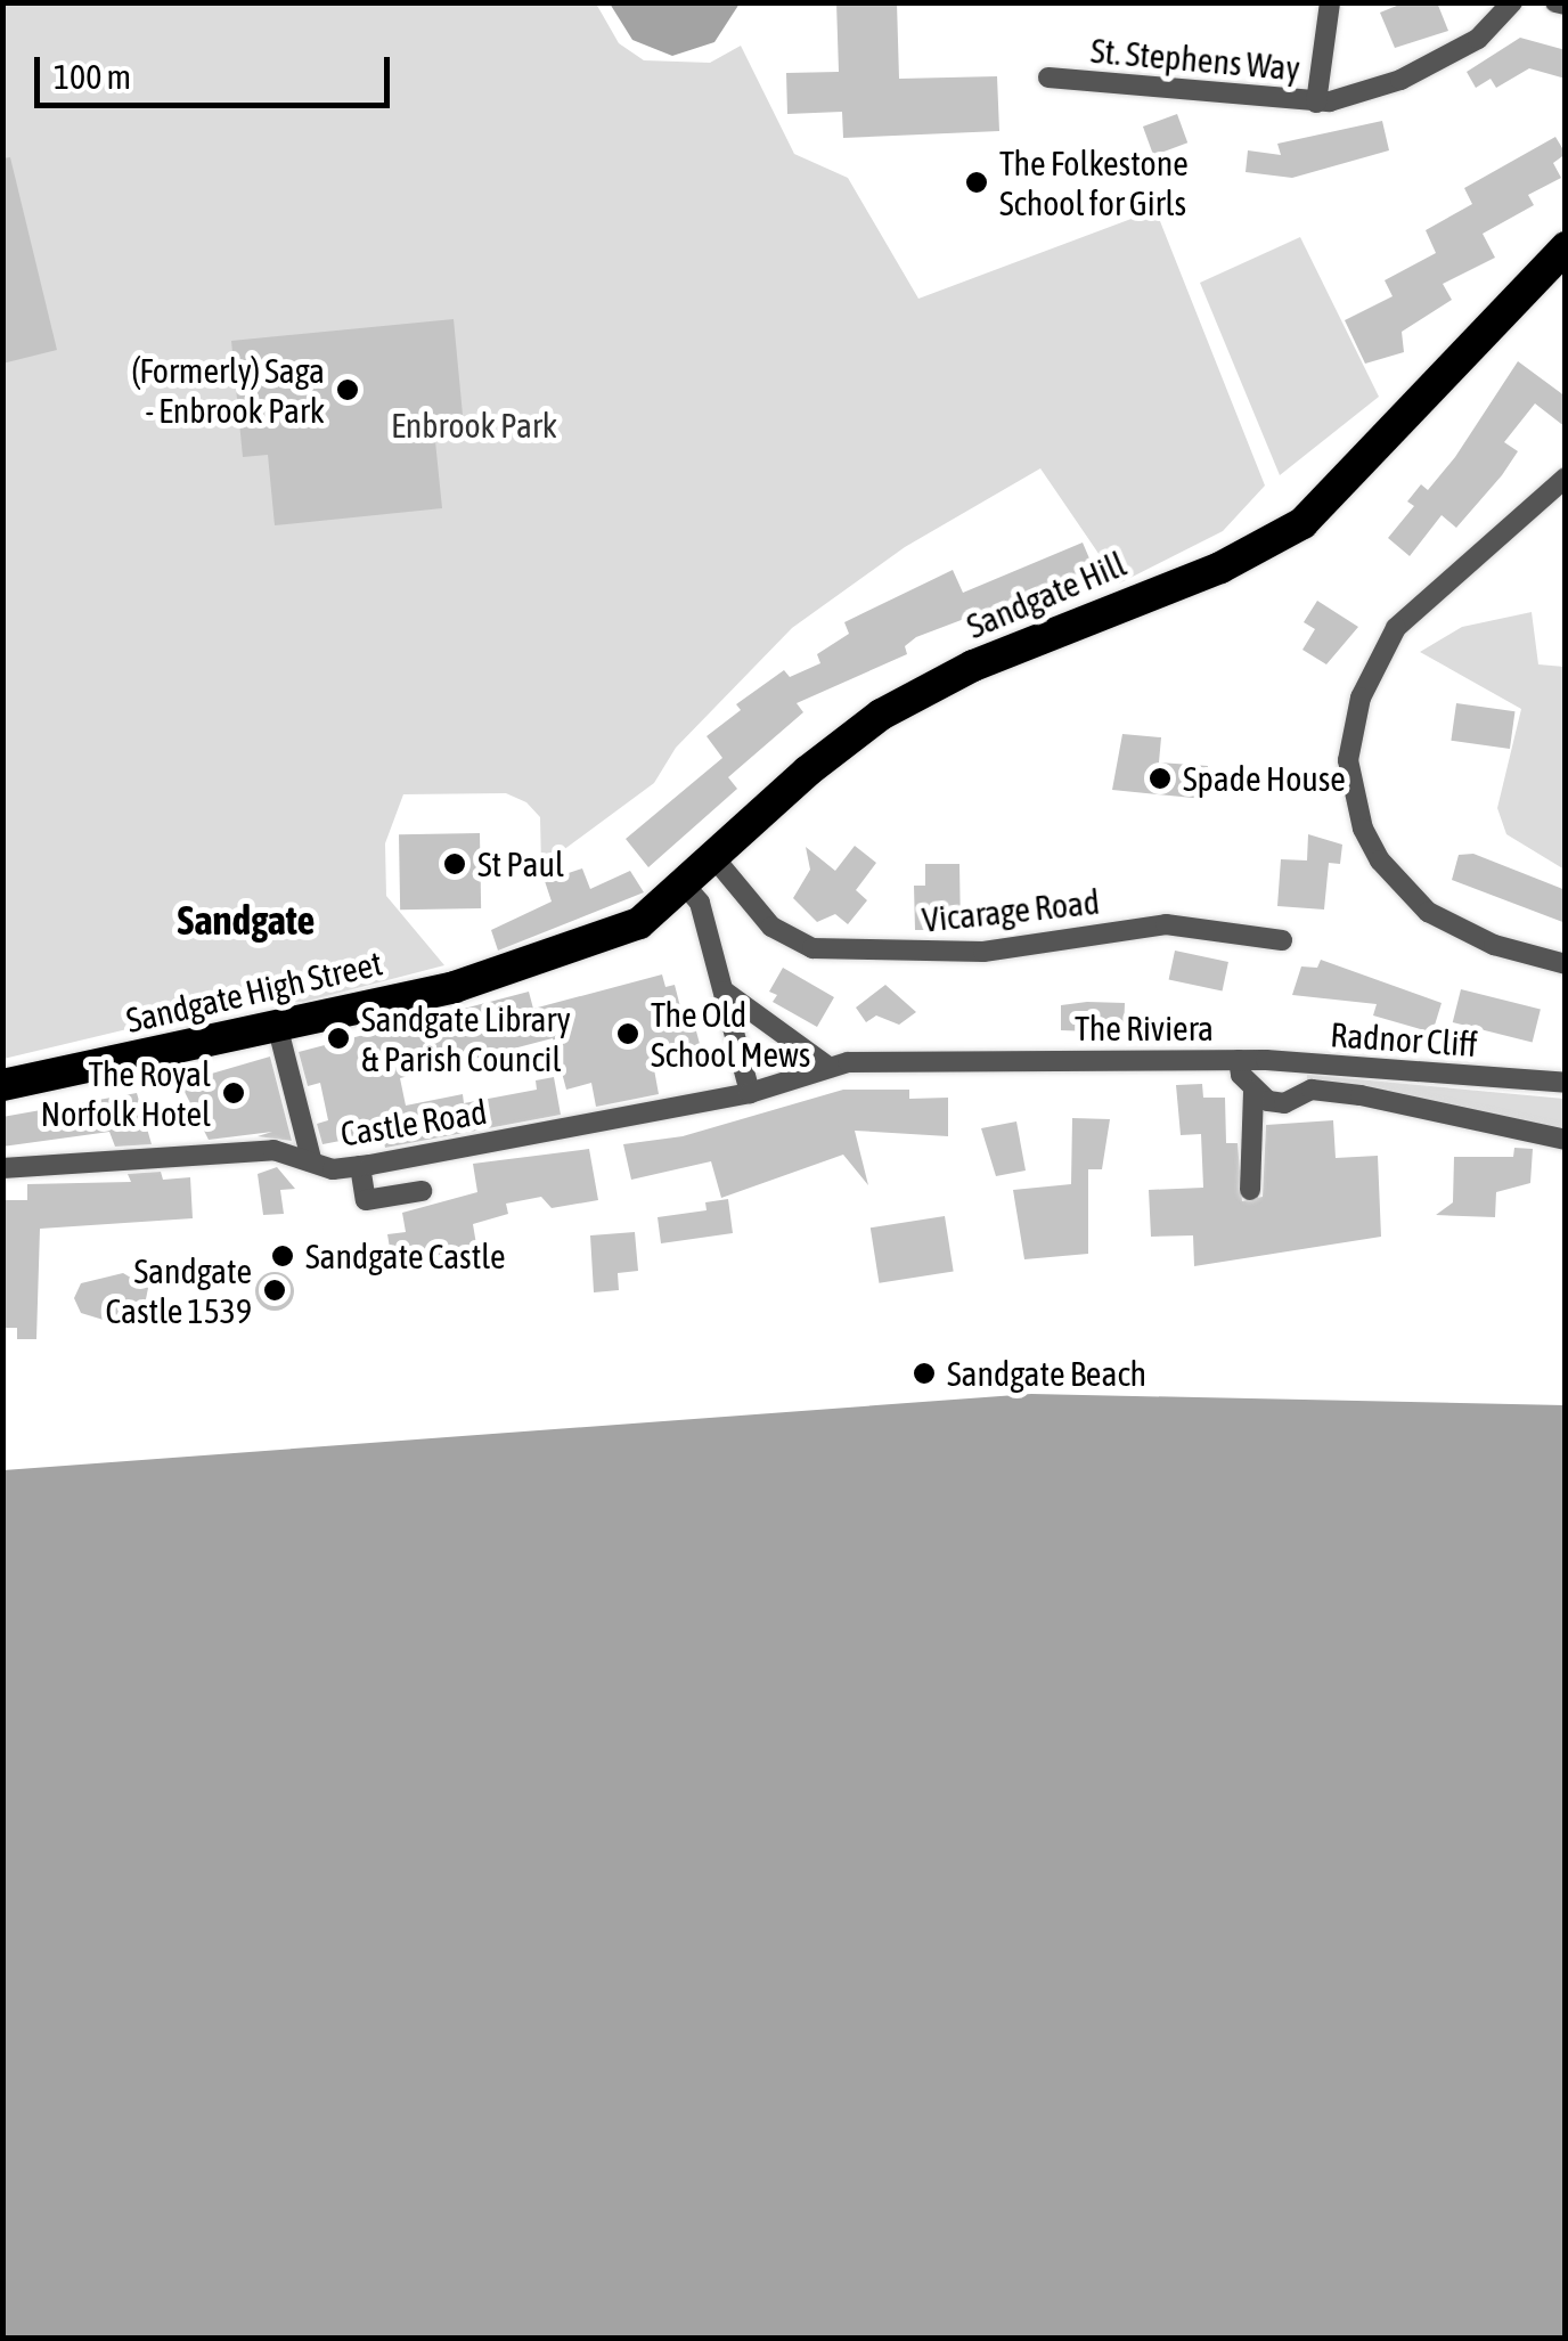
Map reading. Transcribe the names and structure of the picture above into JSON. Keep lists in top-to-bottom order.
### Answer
{
  "streets": {
    "highway": ["Sandgate Hill", "Sandgate High Street"],
    "street": [
      "St. Stephens Way",
      "Vicarage Road",
      "The Riviera",
      "Radnor Cliff",
      "Castle Road"
    ]
  },
  "crossings": [
    ["Sandgate Hill", "Vicarage Road"],
    ["Sandgate Hill", "Sandgate High Street"],
    ["The Riviera", "Radnor Cliff"],
    ["The Riviera", "Castle Road"]
  ],
  "districts": ["Sandgate"],
  "parks": ["Enbrook Park"],
  "places": [
    "The Folkestone School for Girls",
    "(Formerly) Saga - Enbrook Park",
    "Spade House",
    "St Paul",
    "The Old School Mews",
    "Sandgate Library & Parish Council",
    "The Royal Norfolk Hotel",
    "Sandgate Castle",
    "Sandgate Castle 1539",
    "Sandgate Beach"
  ],
  "scale_bar": "100 m"
}
